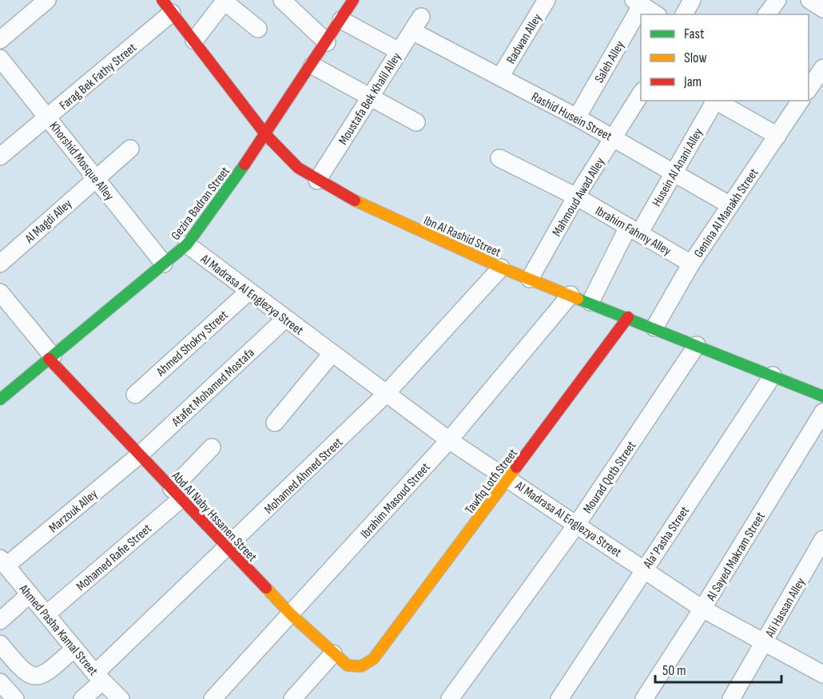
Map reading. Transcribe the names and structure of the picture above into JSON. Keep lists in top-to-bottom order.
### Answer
{
  "streets": {
    "street": [
      "Radwan Alley",
      "Saleh Alley",
      "Farag Bek Fathy Street",
      "Moustafa Bek Khalil Alley",
      "Rashid Husein Street",
      "Khorshid Mosque Alley",
      "Husein Al Anani Alley",
      "Mahmoud Awad Alley",
      "Gezira Badran Street",
      "Genina Al Manakh Street",
      "Al Magdi Alley",
      "Ibrahim Fahmy Alley",
      "Ibn Al Rashid Street",
      "Al Madrasa Al Englezya Street",
      "Ahmed Shokry Street",
      "Atafet Mohamed Mostafa",
      "Mohamed Ahmed Street",
      "Mourad Qotb Street",
      "Tawfiq Lotfi Street",
      "Ibrahim Masoud Street",
      "Marzouk Alley",
      "Abd Al Naby Hssanen Street",
      "Ala' Pasha Street",
      "Al Sayed Makram Street",
      "Mohamed Rafie Street",
      "Ali Hassan Alley",
      "Ahmed Pasha Kamal Street"
    ]
  },
  "crossings": [
    ["Radwan Alley", "Rashid Husein Street"],
    ["Saleh Alley", "Rashid Husein Street"],
    ["Farag Bek Fathy Street", "Khorshid Mosque Alley"],
    ["Farag Bek Fathy Street", "Ibn Al Rashid Street"],
    ["Moustafa Bek Khalil Alley", "Rashid Husein Street"],
    ["Moustafa Bek Khalil Alley", "Ibn Al Rashid Street"],
    ["Rashid Husein Street", "Husein Al Anani Alley"],
    ["Rashid Husein Street", "Mahmoud Awad Alley"],
    ["Rashid Husein Street", "Genina Al Manakh Street"],
    ["Khorshid Mosque Alley", "Gezira Badran Street"],
    ["Khorshid Mosque Alley", "Al Magdi Alley"],
    ["Husein Al Anani Alley", "Ibrahim Fahmy Alley"],
    ["Husein Al Anani Alley", "Ibn Al Rashid Street"],
    ["Mahmoud Awad Alley", "Ibrahim Fahmy Alley"],
    ["Mahmoud Awad Alley", "Ibn Al Rashid Street"],
    ["Gezira Badran Street", "Ibn Al Rashid Street"],
    ["Gezira Badran Street", "Al Madrasa Al Englezya Street"],
    ["Gezira Badran Street", "Abd Al Naby Hssanen Street"],
    ["Genina Al Manakh Street", "Ibrahim Fahmy Alley"],
    ["Genina Al Manakh Street", "Ibn Al Rashid Street"],
    ["Ibn Al Rashid Street", "Mohamed Ahmed Street"],
    ["Ibn Al Rashid Street", "Mourad Qotb Street"],
    ["Ibn Al Rashid Street", "Tawfiq Lotfi Street"],
    ["Ibn Al Rashid Street", "Ibrahim Masoud Street"],
    ["Ibn Al Rashid Street", "Ala' Pasha Street"],
    ["Al Madrasa Al Englezya Street", "Ahmed Shokry Street"],
    ["Al Madrasa Al Englezya Street", "Atafet Mohamed Mostafa"],
    ["Al Madrasa Al Englezya Street", "Mohamed Ahmed Street"],
    ["Al Madrasa Al Englezya Street", "Mourad Qotb Street"],
    ["Al Madrasa Al Englezya Street", "Tawfiq Lotfi Street"],
    ["Al Madrasa Al Englezya Street", "Ibrahim Masoud Street"],
    ["Al Madrasa Al Englezya Street", "Ala' Pasha Street"],
    ["Al Madrasa Al Englezya Street", "Al Sayed Makram Street"],
    ["Al Madrasa Al Englezya Street", "Ali Hassan Alley"],
    ["Atafet Mohamed Mostafa", "Marzouk Alley"],
    ["Atafet Mohamed Mostafa", "Abd Al Naby Hssanen Street"],
    ["Mohamed Ahmed Street", "Abd Al Naby Hssanen Street"],
    ["Mohamed Ahmed Street", "Ahmed Pasha Kamal Street"],
    ["Tawfiq Lotfi Street", "Abd Al Naby Hssanen Street"],
    ["Ibrahim Masoud Street", "Abd Al Naby Hssanen Street"],
    ["Marzouk Alley", "Abd Al Naby Hssanen Street"],
    ["Marzouk Alley", "Ahmed Pasha Kamal Street"],
    ["Abd Al Naby Hssanen Street", "Mohamed Rafie Street"],
    ["Mohamed Rafie Street", "Ahmed Pasha Kamal Street"]
  ],
  "legend": ["Fast", "Slow", "Jam"],
  "scale_bar": "50 m"
}
